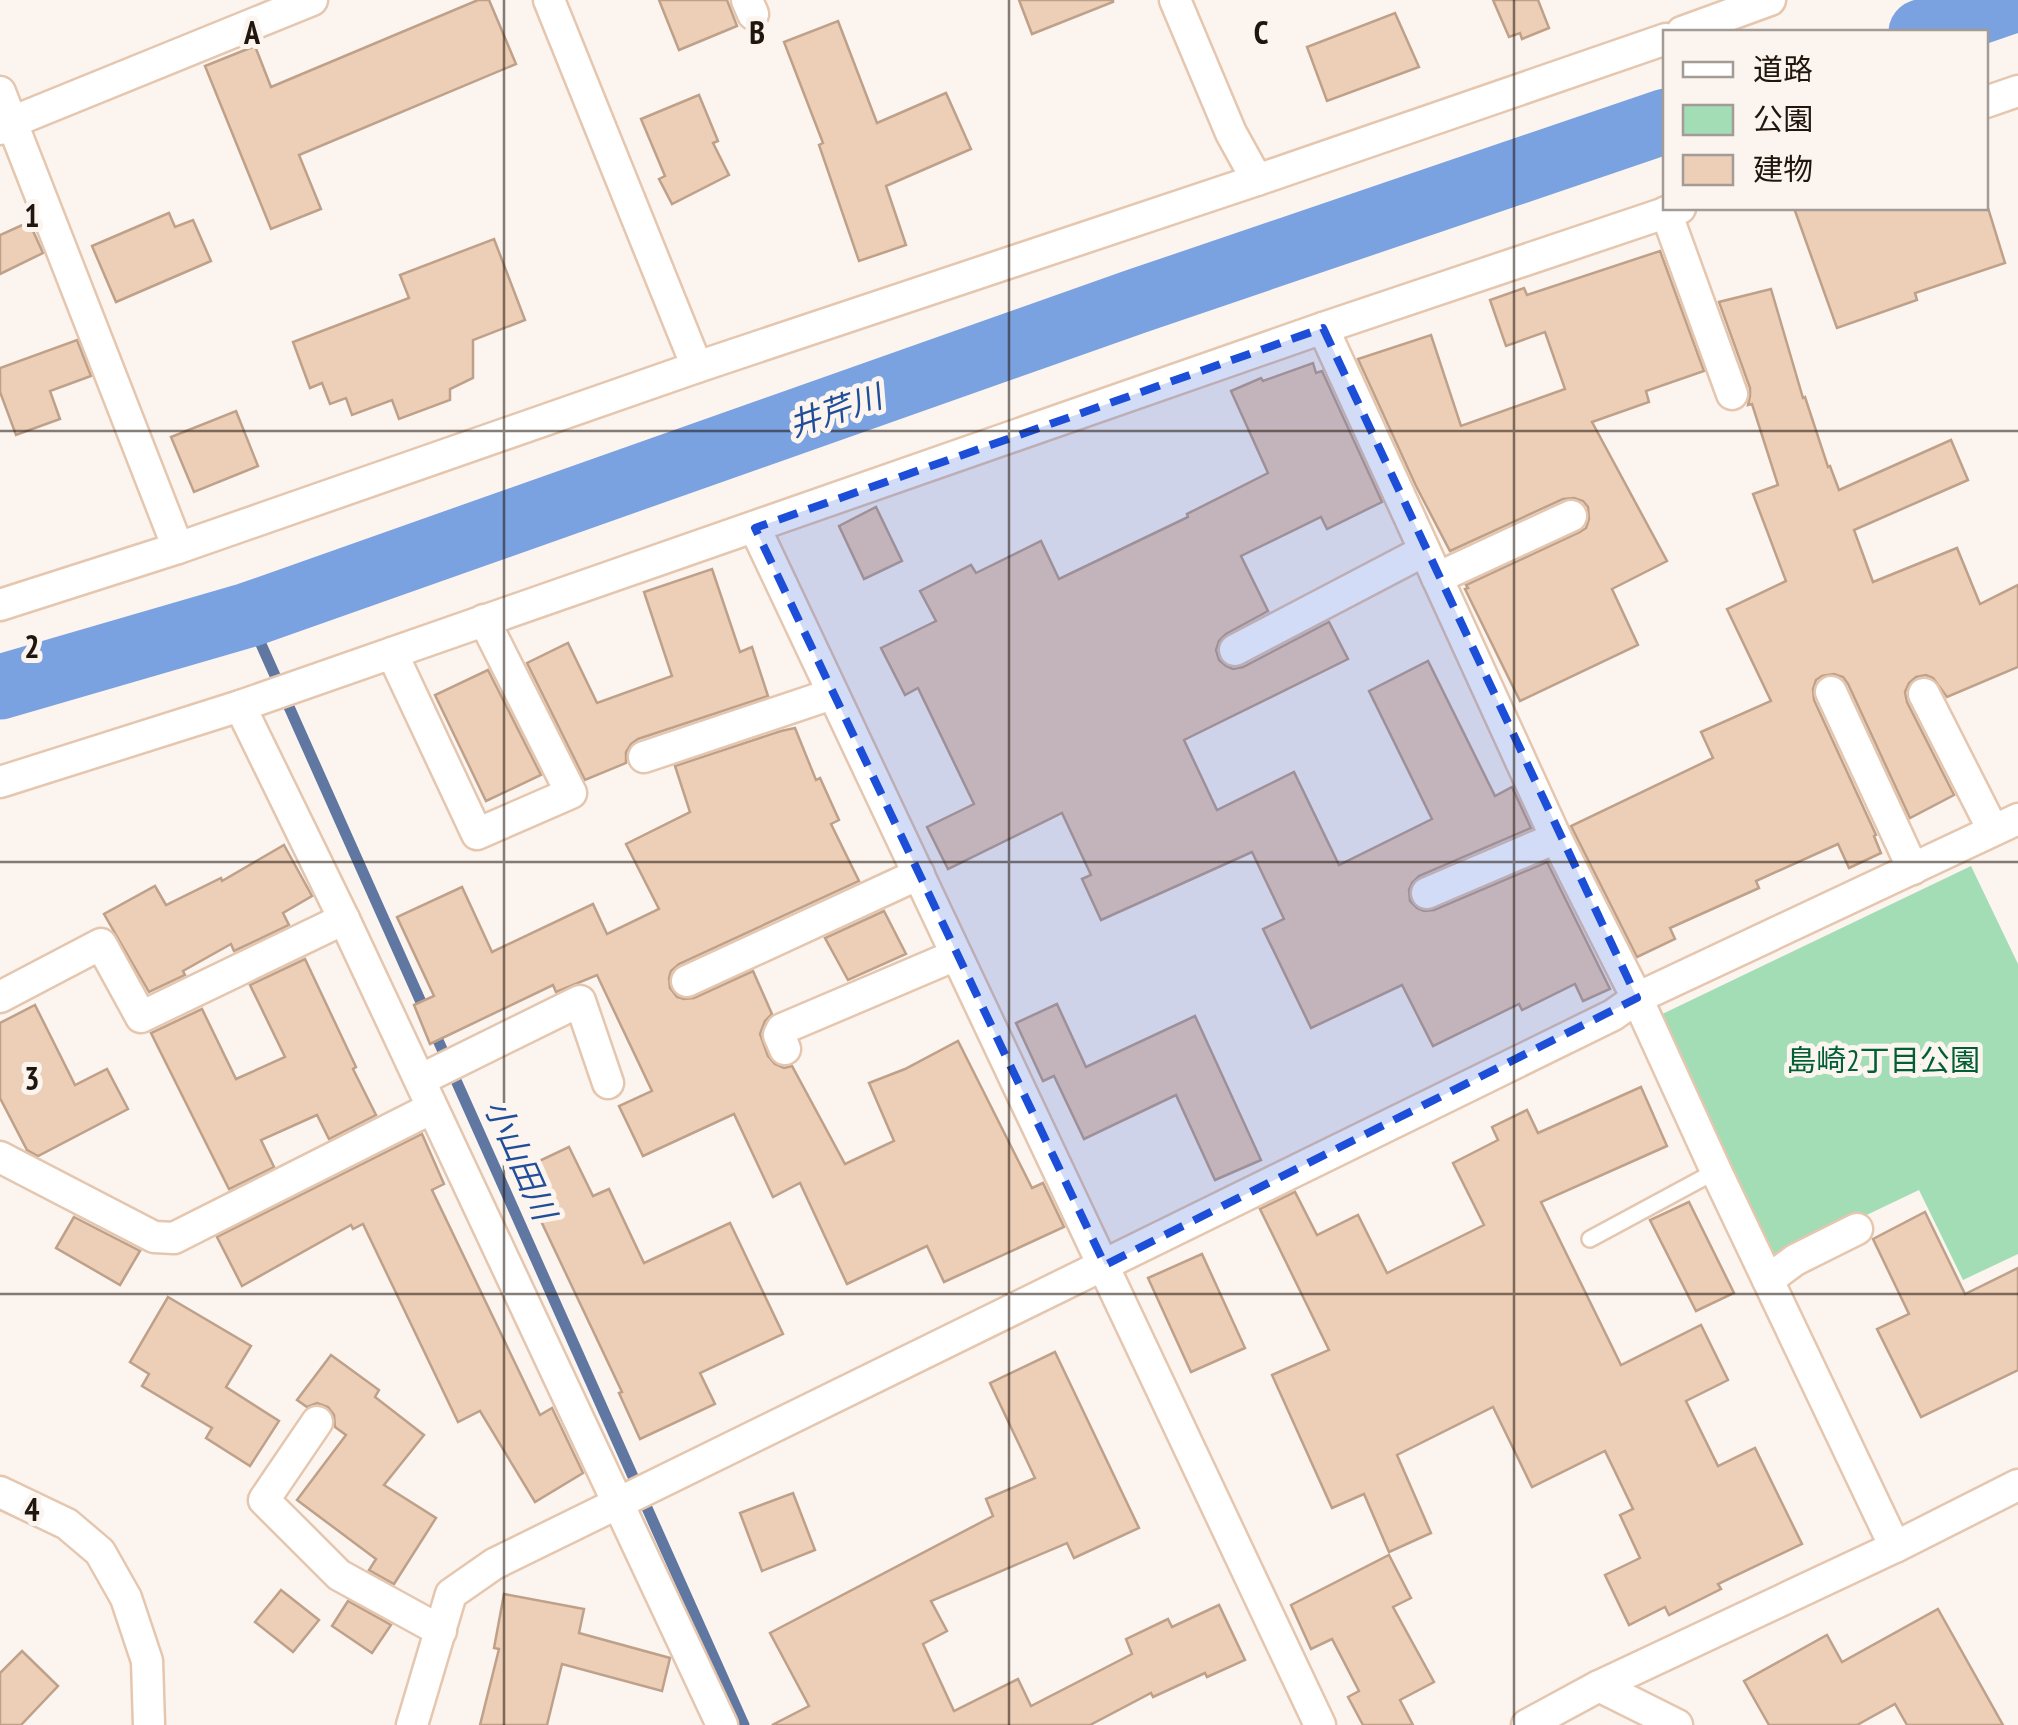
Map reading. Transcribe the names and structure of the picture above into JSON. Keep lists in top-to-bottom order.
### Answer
{
  "water": ["井芹川", "小山田川"],
  "parks": ["島崎2丁目公園"],
  "legend": ["道路", "公園", "建物"],
  "grid": {
    "columns": ["A", "B", "C"],
    "rows": [
      "1",
      "2",
      "3",
      "4"
    ]
  }
}
